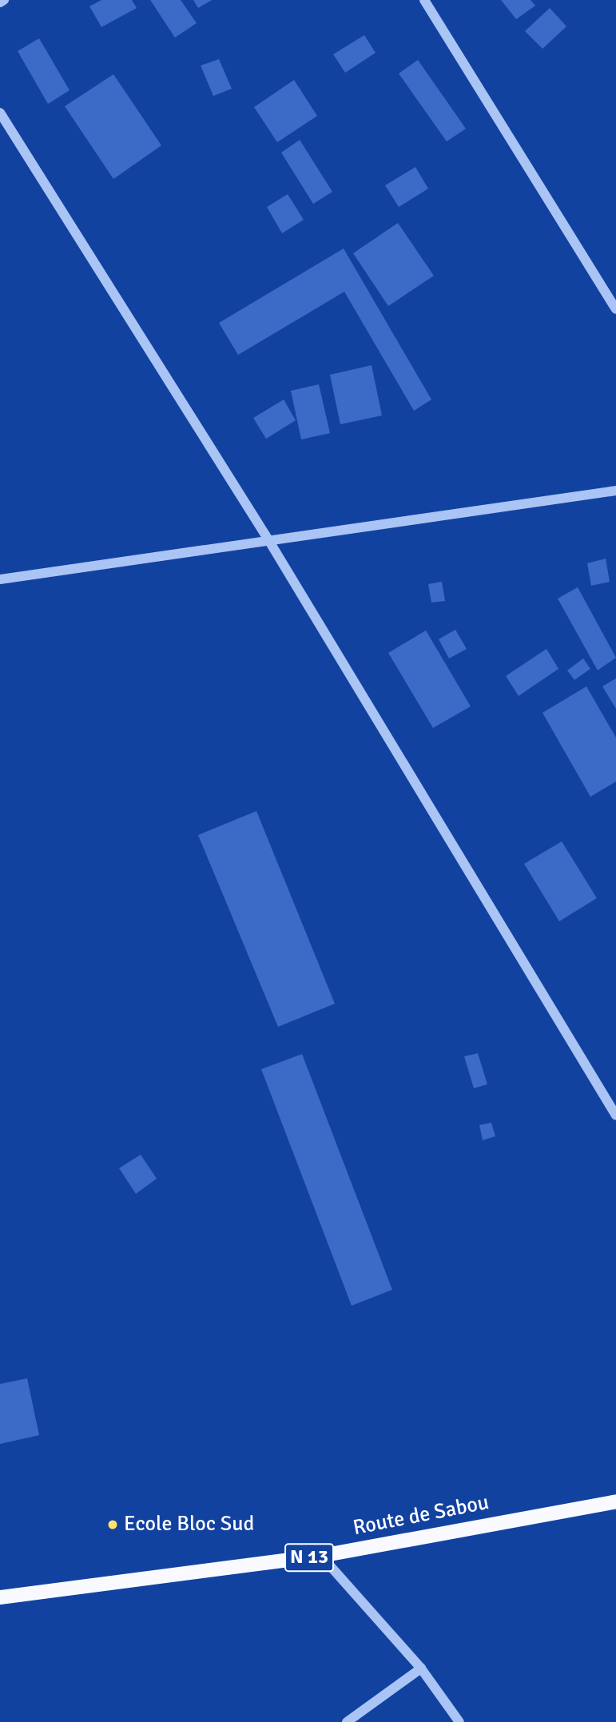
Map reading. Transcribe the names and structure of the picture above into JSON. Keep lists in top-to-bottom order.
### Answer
{
  "streets": {
    "main road": ["Route de Sabou", "N 13"]
  },
  "places": ["Ecole Bloc Sud"]
}
